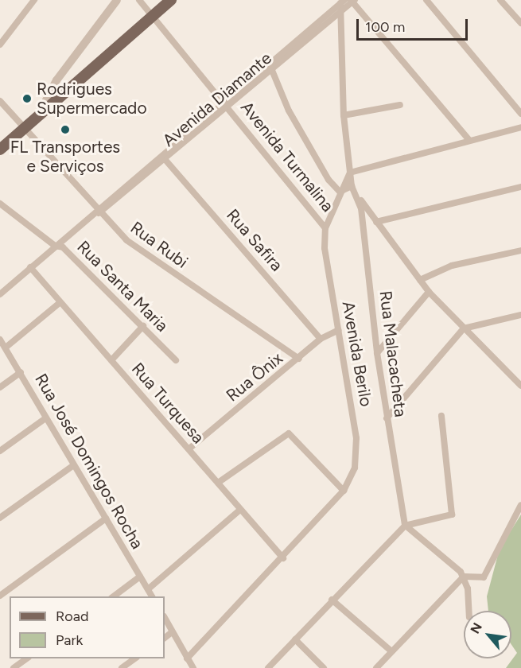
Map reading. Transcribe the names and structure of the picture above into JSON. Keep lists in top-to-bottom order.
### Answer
{
  "streets": {
    "street": [
      "Avenida Diamante",
      "Avenida Turmalina",
      "Rua Safira",
      "Rua Rubi",
      "Rua Santa Maria",
      "Avenida Berilo",
      "Rua Malacacheta",
      "Rua Ônix",
      "Rua Turquesa",
      "Rua José Domingos Rocha"
    ]
  },
  "crossings": [
    ["Avenida Diamante", "Avenida Turmalina"],
    ["Avenida Diamante", "Rua Safira"],
    ["Avenida Diamante", "Rua Rubi"],
    ["Avenida Diamante", "Rua Santa Maria"],
    ["Avenida Diamante", "Rua Turquesa"],
    ["Avenida Turmalina", "Avenida Berilo"],
    ["Rua Safira", "Rua Ônix"],
    ["Rua Rubi", "Rua Ônix"],
    ["Avenida Berilo", "Rua Ônix"],
    ["Avenida Berilo", "Rua Turquesa"],
    ["Rua Ônix", "Rua Turquesa"]
  ],
  "places": ["Rodrigues Supermercado", "FL Transportes e Serviços"],
  "legend": ["Road", "Park"],
  "scale_bar": "100 m",
  "north": "top left"
}
